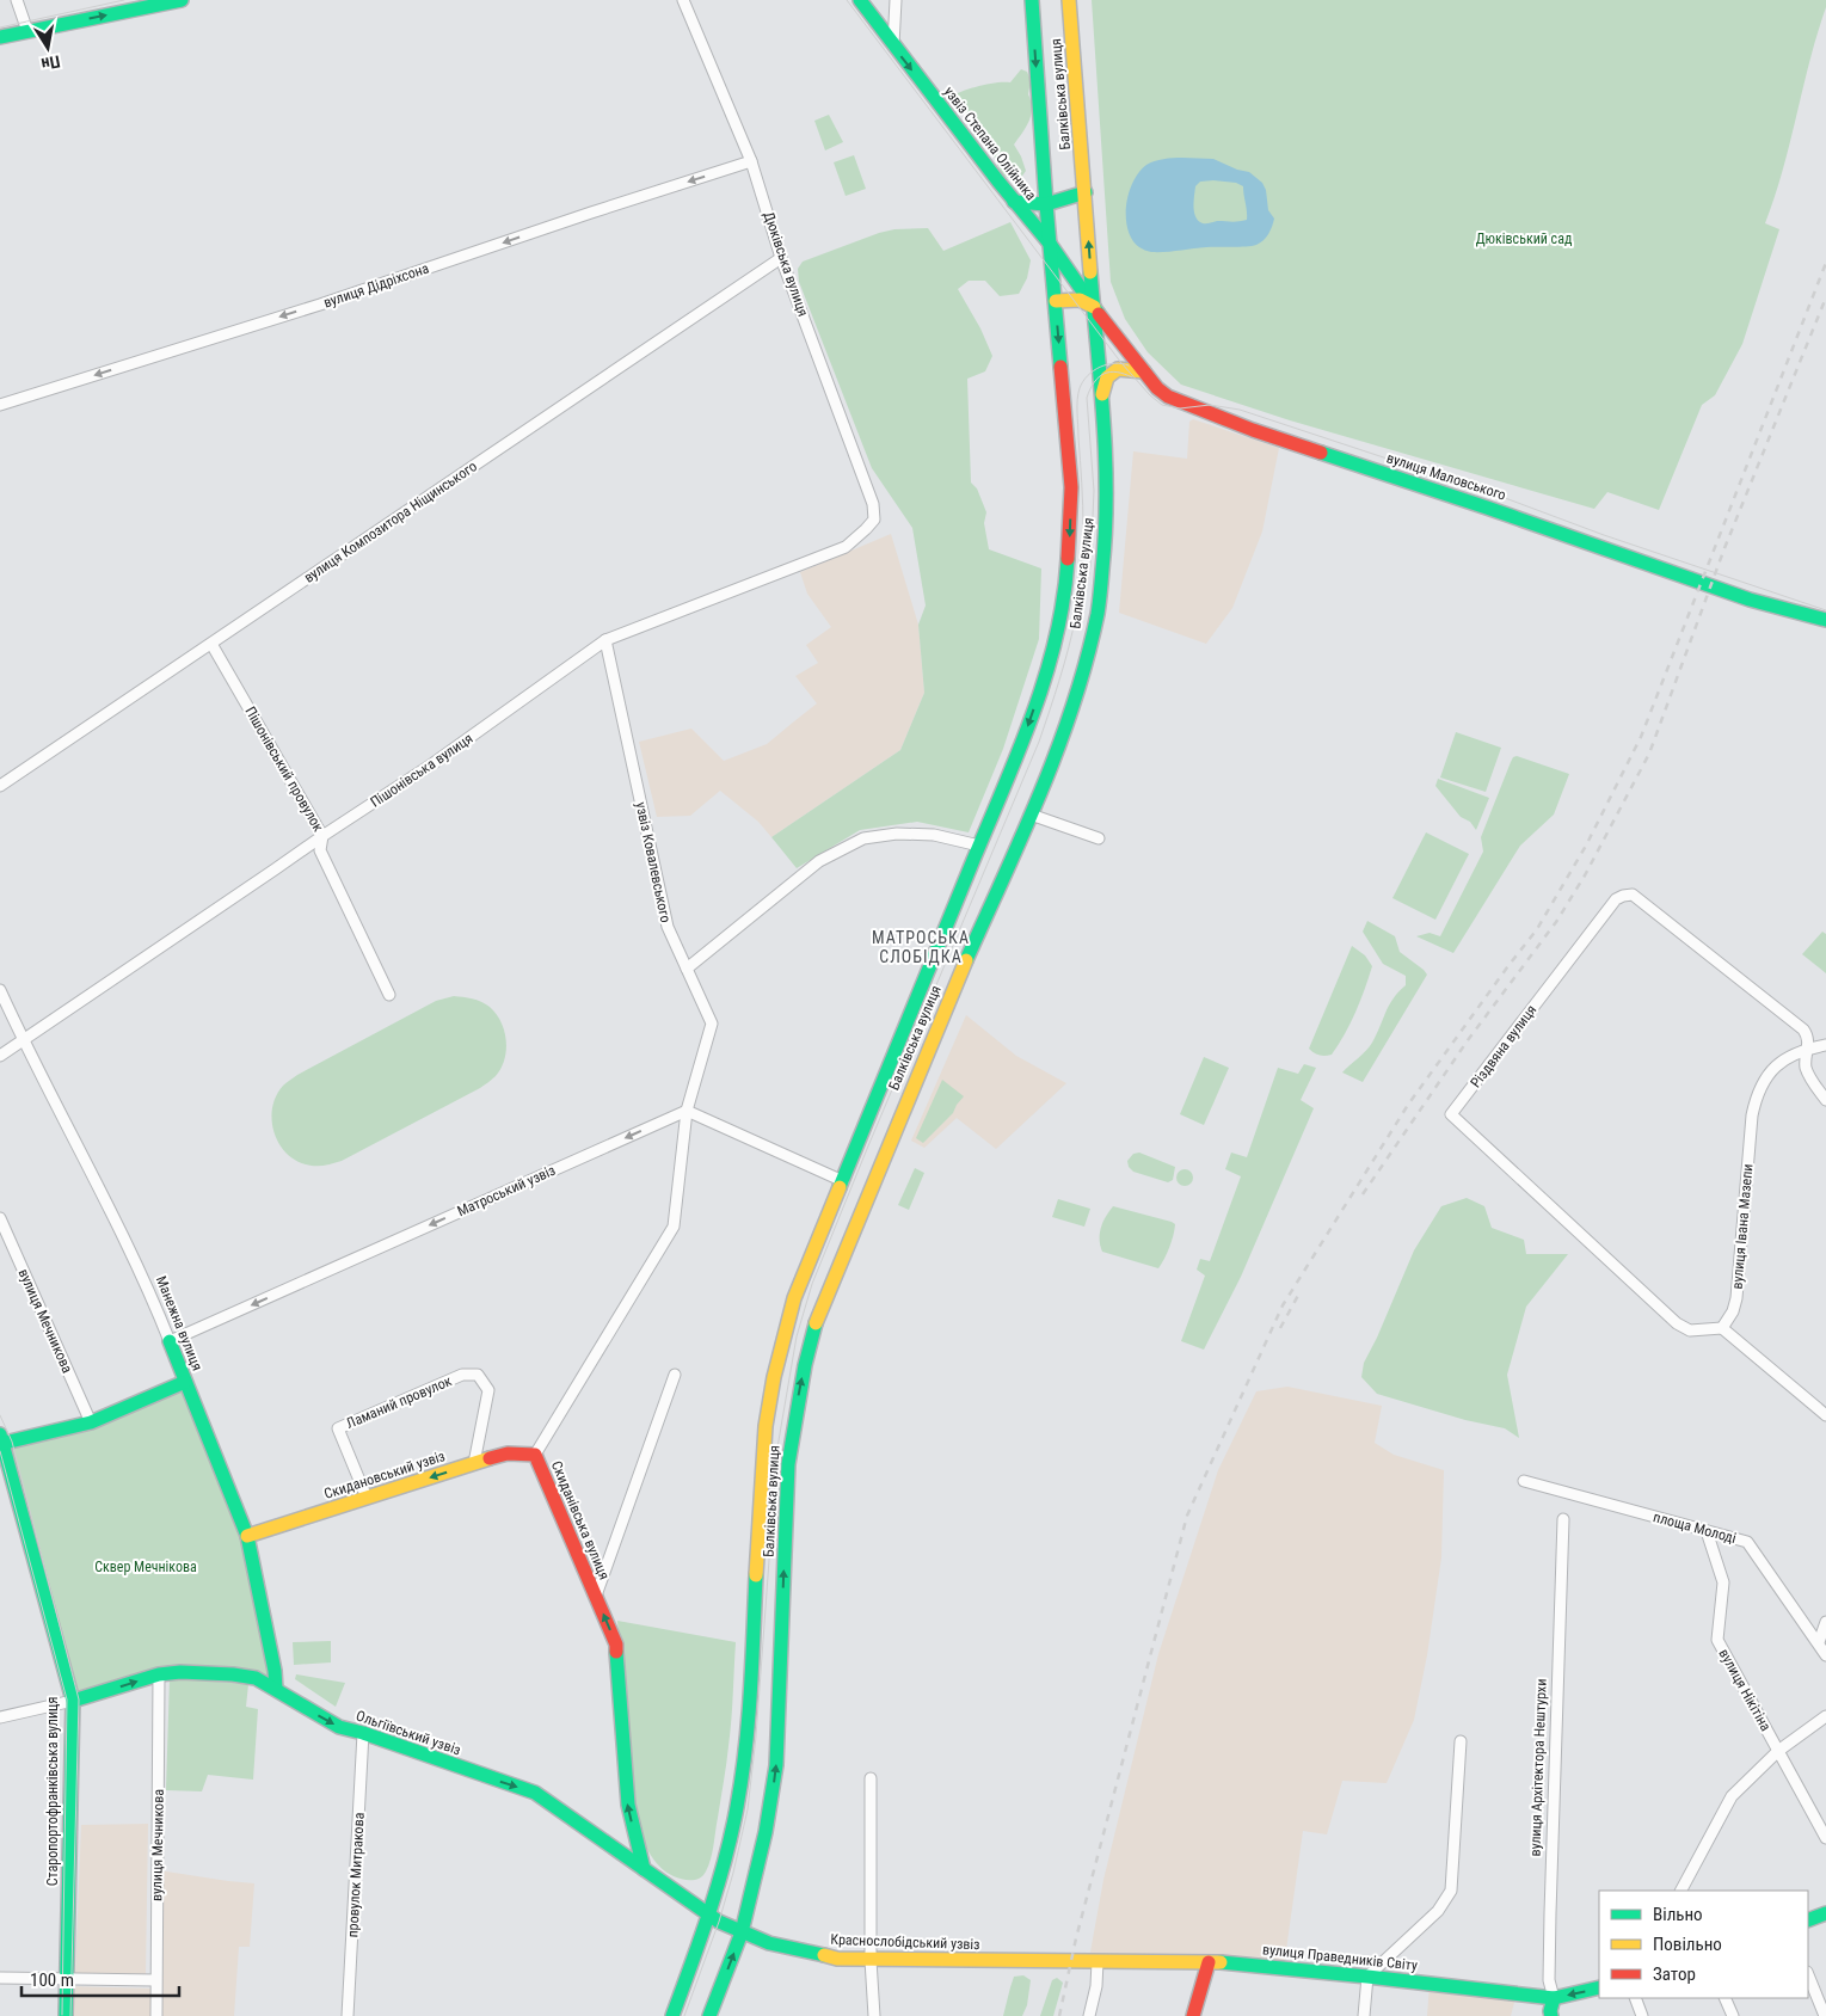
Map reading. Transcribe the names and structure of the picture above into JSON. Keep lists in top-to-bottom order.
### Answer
{
  "streets": {
    "main road": [
      "Балківська вулиця",
      "узвіз Степана Олійника",
      "вулиця Маловського",
      "Манежна вулиця",
      "Скидановський узвіз",
      "Скиданівська вулиця",
      "Ольгіївський узвіз",
      "вулиця Архітектора Нештурхи",
      "Старопортофранківська вулиця",
      "Краснослобідський узвіз",
      "вулиця Праведників Світу"
    ],
    "street": [
      "Дюківська вулиця",
      "вулиця Дідріхсона",
      "вулиця Композитора Ніщинського",
      "Пішонівський провулок",
      "Пішонівська вулиця",
      "узвіз Ковалевського",
      "Різдвяна вулиця",
      "Матроський узвіз",
      "вулиця Івана Мазепи",
      "вулиця Мечникова",
      "Ламаний провулок",
      "площа Молоді",
      "вулиця Нікітіна",
      "провулок Митракова"
    ]
  },
  "crossings": [
    ["Балківська вулиця", "узвіз Степана Олійника"],
    ["Балківська вулиця", "вулиця Маловського"],
    ["Балківська вулиця", "Ольгіївський узвіз"],
    ["Балківська вулиця", "Краснослобідський узвіз"],
    ["узвіз Степана Олійника", "вулиця Маловського"],
    ["Дюківська вулиця", "вулиця Дідріхсона"],
    ["Дюківська вулиця", "вулиця Композитора Ніщинського"],
    ["Дюківська вулиця", "Пішонівська вулиця"],
    ["вулиця Композитора Ніщинського", "Пішонівський провулок"],
    ["Пішонівський провулок", "Пішонівська вулиця"],
    ["Пішонівська вулиця", "узвіз Ковалевського"],
    ["Пішонівська вулиця", "Манежна вулиця"],
    ["узвіз Ковалевського", "Матроський узвіз"],
    ["узвіз Ковалевського", "Скиданівська вулиця"],
    ["Різдвяна вулиця", "вулиця Івана Мазепи"],
    ["Матроський узвіз", "Манежна вулиця"],
    ["Матроський узвіз", "Скиданівська вулиця"],
    ["вулиця Мечникова", "Ольгіївський узвіз"],
    ["Манежна вулиця", "Скидановський узвіз"],
    ["Манежна вулиця", "Ольгіївський узвіз"],
    ["Ламаний провулок", "Скидановський узвіз"],
    ["Скидановський узвіз", "Скиданівська вулиця"],
    ["Скиданівська вулиця", "Ольгіївський узвіз"],
    ["площа Молоді", "вулиця Нікітіна"],
    ["Ольгіївський узвіз", "Старопортофранківська вулиця"],
    ["Ольгіївський узвіз", "провулок Митракова"],
    ["Ольгіївський узвіз", "Краснослобідський узвіз"],
    ["вулиця Архітектора Нештурхи", "вулиця Праведників Світу"],
    ["Краснослобідський узвіз", "вулиця Праведників Світу"]
  ],
  "one_way": [
    "узвіз Степана Олійника",
    "вулиця Дідріхсона",
    "Матроський узвіз",
    "Скидановський узвіз",
    "Ольгіївський узвіз"
  ],
  "districts": ["МАТРОСЬКА СЛОБІДКА"],
  "parks": ["Дюківський сад", "Сквер Мечнікова"],
  "legend": ["Вільно", "Повільно", "Затор"],
  "scale_bar": "100 m",
  "north": "bottom"
}
